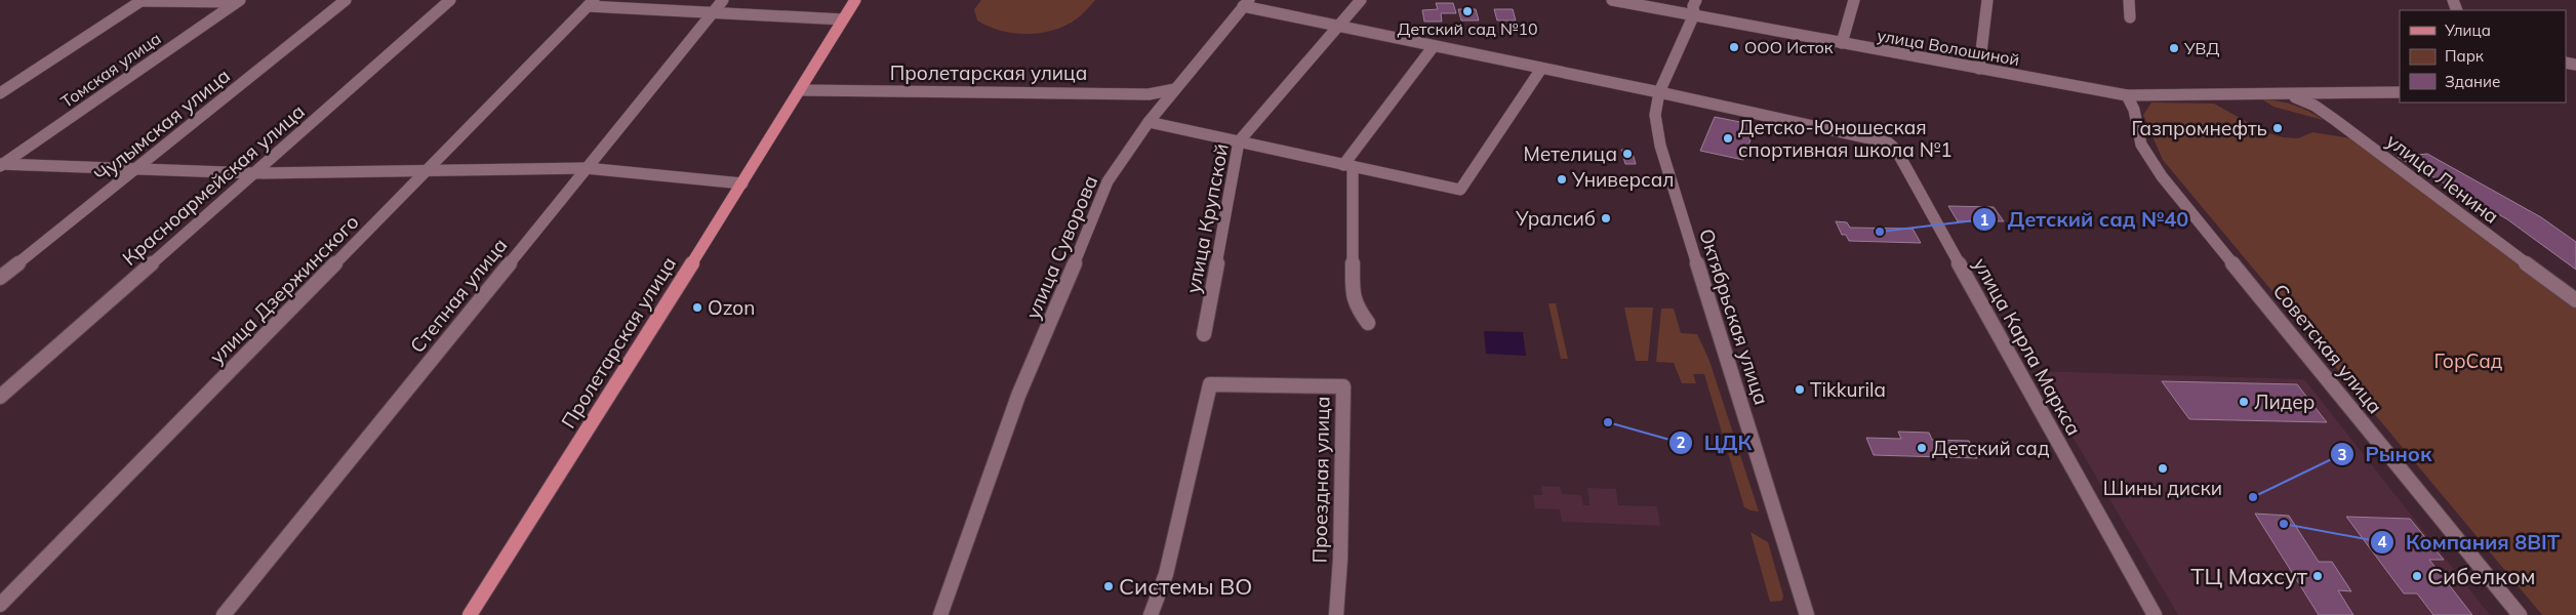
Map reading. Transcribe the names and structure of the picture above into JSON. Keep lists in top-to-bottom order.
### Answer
{
  "streets": {
    "main road": ["Пролетарская улица"],
    "street": [
      "улица Волошиной",
      "Томская улица",
      "Чулымская улица",
      "улица Ленина",
      "Красноармейская улица",
      "улица Крупской",
      "улица Суворова",
      "улица Дзержинского",
      "Степная улица",
      "Октябрьская улица",
      "улица Карла Маркса",
      "Советская улица",
      "Проездная улица"
    ]
  },
  "crossings": [
    ["улица Волошиной", "улица Ленина"],
    ["улица Волошиной", "Октябрьская улица"],
    ["улица Волошиной", "Советская улица"],
    ["Пролетарская улица", "улица Суворова"],
    ["улица Крупской", "улица Карла Маркса"],
    ["улица Суворова", "улица Карла Маркса"],
    ["Октябрьская улица", "улица Карла Маркса"]
  ],
  "parks": ["ГорСад"],
  "places": [
    "Детский сад №10",
    "ООО Исток",
    "УВД",
    "Газпромнефть",
    "Детско-Юношеская спортивная школа №1",
    "Метелица",
    "Универсал",
    "Уралсиб",
    "Детский сад №40",
    "Ozon",
    "Tikkurila",
    "Лидер",
    "ЦДК",
    "Детский сад",
    "Шины диски",
    "Рынок",
    "Компания 8BIT",
    "ТЦ Махсут",
    "Сибелком",
    "Системы ВО"
  ],
  "legend": ["Улица", "Парк", "Здание"]
}
